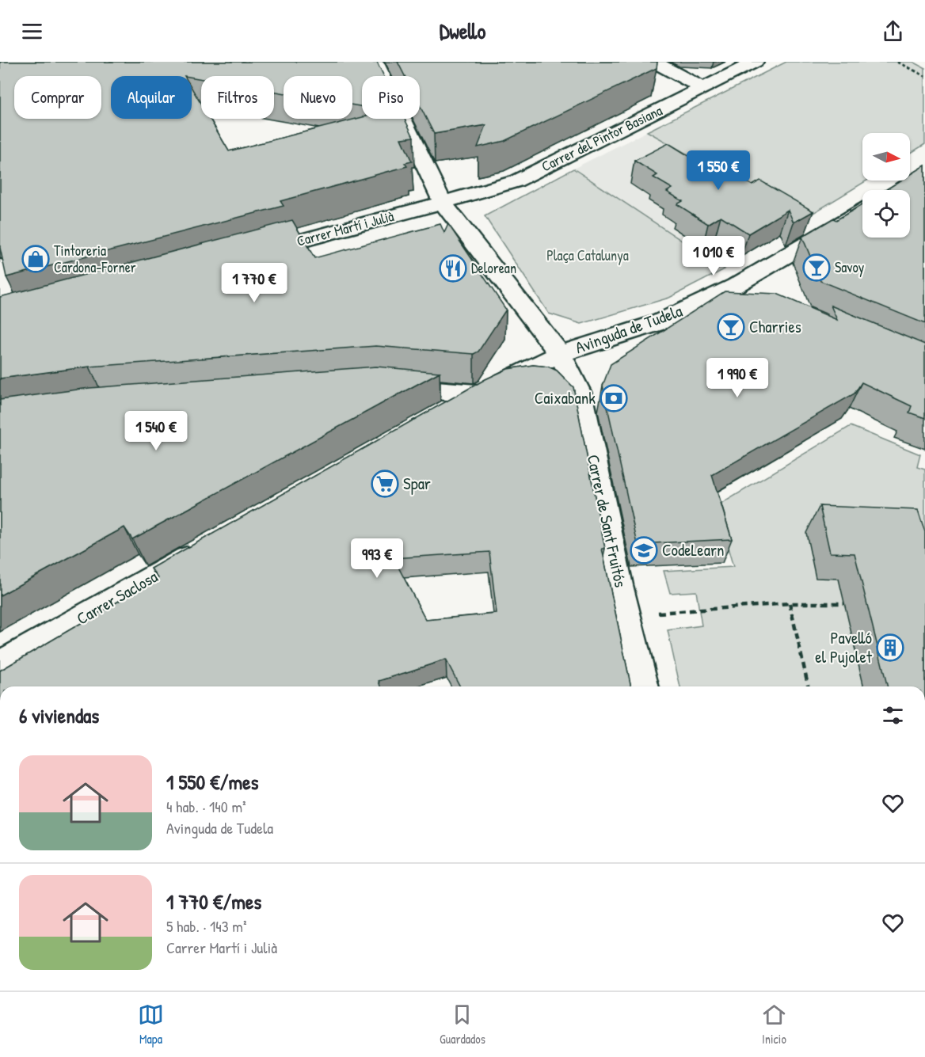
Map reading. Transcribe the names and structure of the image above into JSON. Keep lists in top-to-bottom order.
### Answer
{
  "streets": {
    "street": [
      "Carrer del Pintor Basiana",
      "Carrer Martí i Julià",
      "Avinguda de Tudela",
      "Carrer de Sant Fruitós",
      "Carrer Saclosa"
    ]
  },
  "crossings": [
    ["Carrer del Pintor Basiana", "Carrer Martí i Julià"],
    ["Avinguda de Tudela", "Carrer de Sant Fruitós"]
  ],
  "parks": ["Plaça Catalunya"],
  "places": {
    "shop": ["Tintoreria Cardona-Forner"],
    "bar": ["Savoy", "Charries"],
    "restaurant": ["Delorean"],
    "bank": ["Caixabank"],
    "supermarket": ["Spar"],
    "school or university": ["CodeLearn"],
    "building": ["Pavelló el Pujolet"]
  },
  "north": "right",
  "page": {
    "header": "Dwello",
    "chip": [
      "Comprar",
      "Alquilar",
      "Filtros",
      "Nuevo",
      "Piso"
    ],
    "price": [
      "1 550 €",
      "1 010 €",
      "1 770 €",
      "1 990 €",
      "1 540 €",
      "993 €"
    ],
    "heading": "6 viviendas",
    "list": [
      {
        "name": "1 550 €/mes",
        "note": "4 hab. · 140 m² · Avinguda de Tudela"
      },
      {
        "name": "1 770 €/mes",
        "note": "5 hab. · 143 m² · Carrer Martí i Julià"
      }
    ],
    "tabs": ["Mapa", "Guardados", "Inicio"]
  }
}
